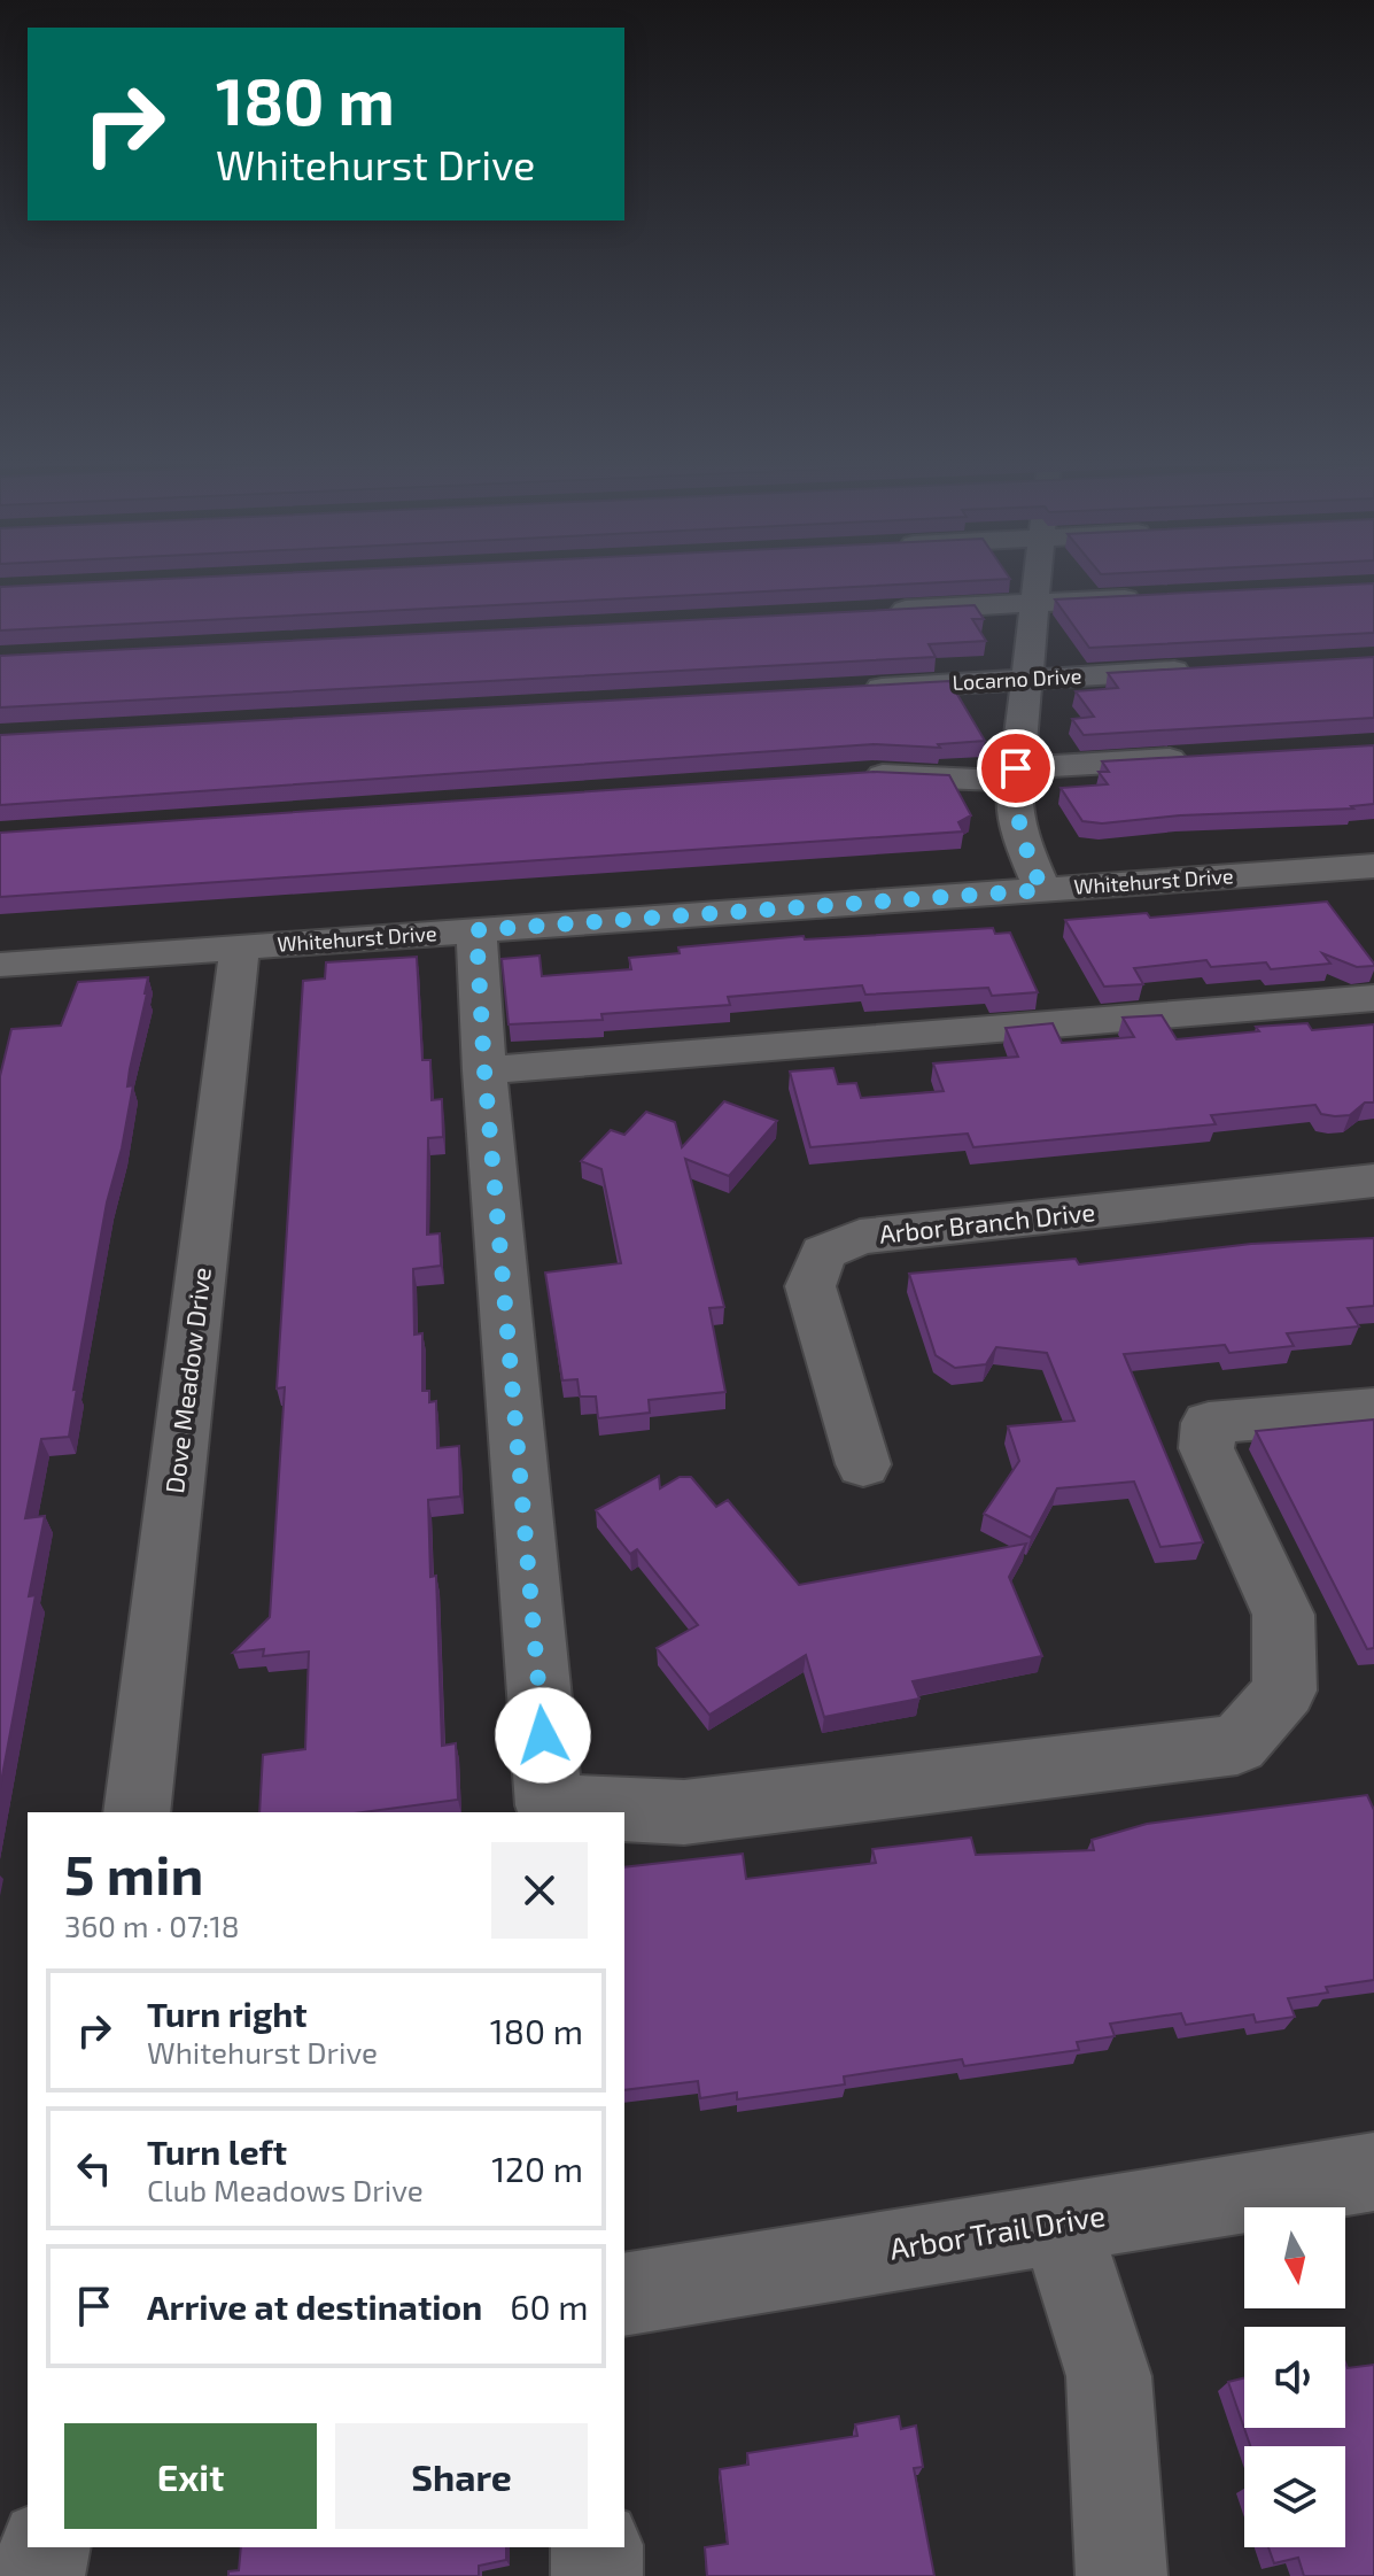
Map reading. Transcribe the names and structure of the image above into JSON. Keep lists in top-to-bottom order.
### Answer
{
  "streets": {
    "street": [
      "Locarno Drive",
      "Whitehurst Drive",
      "Arbor Branch Drive",
      "Dove Meadow Drive",
      "Arbor Trail Drive"
    ]
  },
  "crossings": [
    ["Whitehurst Drive", "Dove Meadow Drive"]
  ],
  "north": "bottom",
  "page": {
    "turn": ["180 m", "Whitehurst Drive"],
    "heading": ["5 min", "360 m · 07:18"],
    "list": [
      {
        "name": "Turn right",
        "note": "Whitehurst Drive",
        "value": "180 m"
      },
      {
        "name": "Turn left",
        "note": "Club Meadows Drive",
        "value": "120 m"
      },
      {
        "name": "Arrive at destination",
        "value": "60 m"
      }
    ],
    "buttons": ["Exit", "Share"]
  }
}
